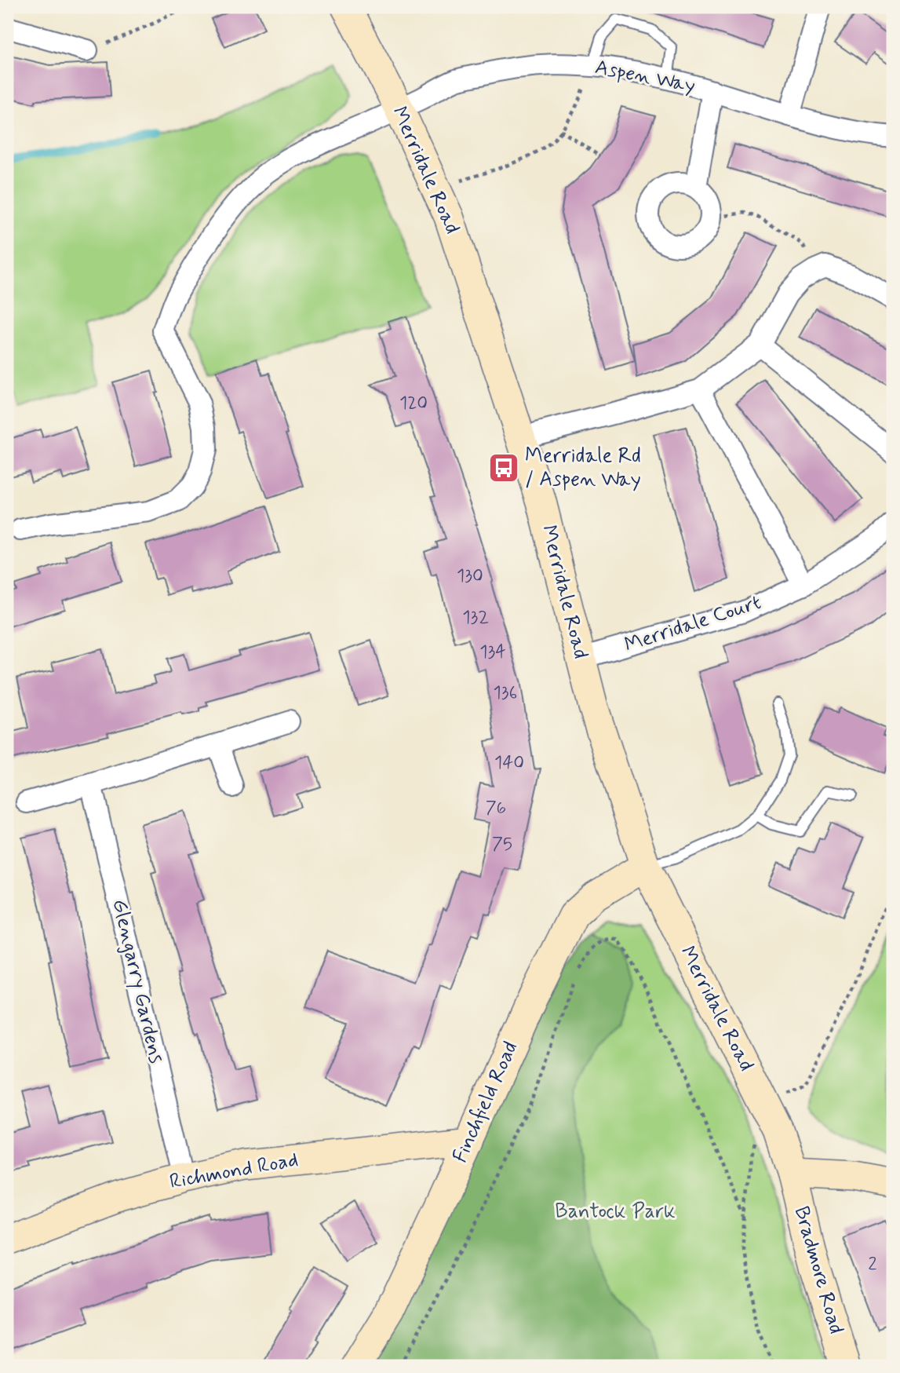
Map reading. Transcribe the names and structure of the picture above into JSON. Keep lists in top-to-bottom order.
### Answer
{
  "streets": {
    "street": [
      "Aspen Way",
      "Merridale Road",
      "Merridale Court",
      "Glengarry Gardens",
      "Finchfield Road",
      "Richmond Road",
      "Bradmore Road"
    ]
  },
  "crossings": [
    ["Aspen Way", "Merridale Road"],
    ["Merridale Road", "Merridale Court"],
    ["Merridale Road", "Finchfield Road"],
    ["Merridale Road", "Bradmore Road"],
    ["Glengarry Gardens", "Richmond Road"],
    ["Finchfield Road", "Richmond Road"]
  ],
  "parks": ["Bantock Park"],
  "places": {
    "bus stop": ["Merridale Rd / Aspen Way"]
  },
  "house_numbers": [
    "120",
    "130",
    "132",
    "134",
    "136",
    "140",
    "76",
    "75",
    "2"
  ]
}
